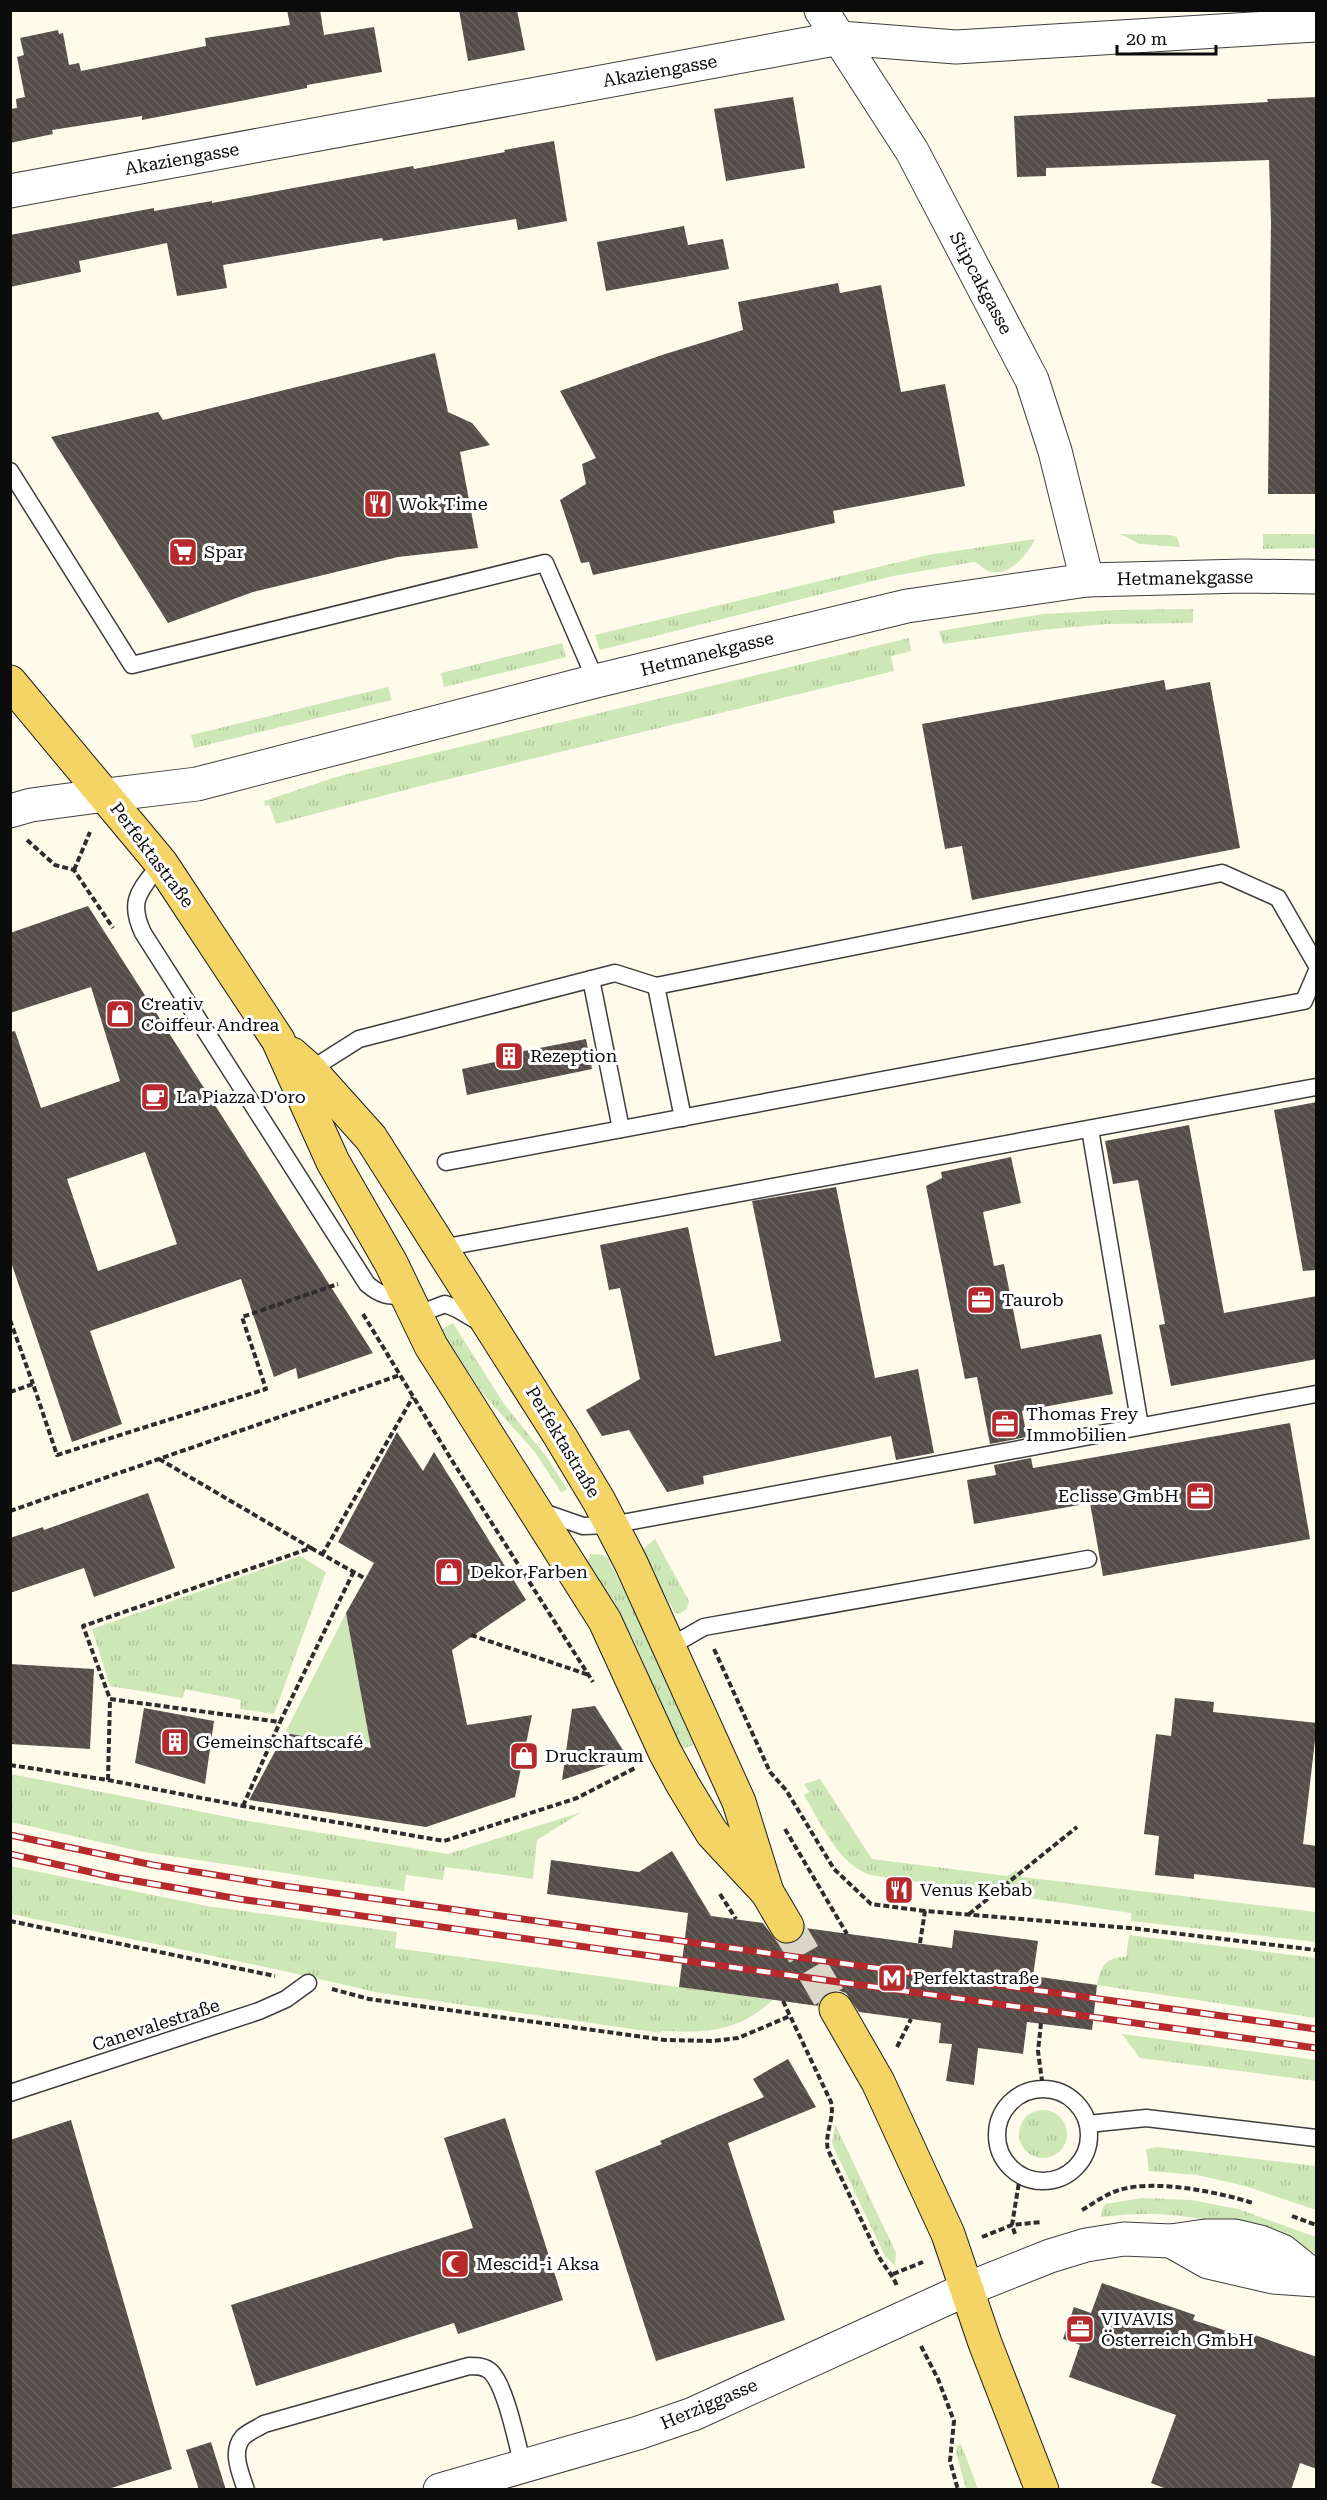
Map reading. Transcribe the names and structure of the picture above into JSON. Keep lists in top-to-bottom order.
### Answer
{
  "streets": {
    "main road": ["Perfektastraße"],
    "street": [
      "Akaziengasse",
      "Stipcakgasse",
      "Hetmanekgasse",
      "Herziggasse"
    ],
    "lane": ["Canevalestraße"]
  },
  "crossings": [
    ["Akaziengasse", "Stipcakgasse"],
    ["Stipcakgasse", "Hetmanekgasse"],
    ["Hetmanekgasse", "Perfektastraße"]
  ],
  "places": {
    "restaurant": ["Wok Time", "Venus Kebab"],
    "supermarket": ["Spar"],
    "shop": ["Creativ Coiffeur Andrea", "Dekor Farben", "Druckraum"],
    "building": ["Rezeption", "Gemeinschaftscafé"],
    "cafe": ["La Piazza D'oro"],
    "office": [
      "Taurob",
      "Thomas Frey Immobilien",
      "Eclisse GmbH",
      "VIVAVIS Österreich GmbH"
    ],
    "metro station": ["Perfektastraße"],
    "mosque": ["Mescid-i Aksa"]
  },
  "scale_bar": "20 m"
}
